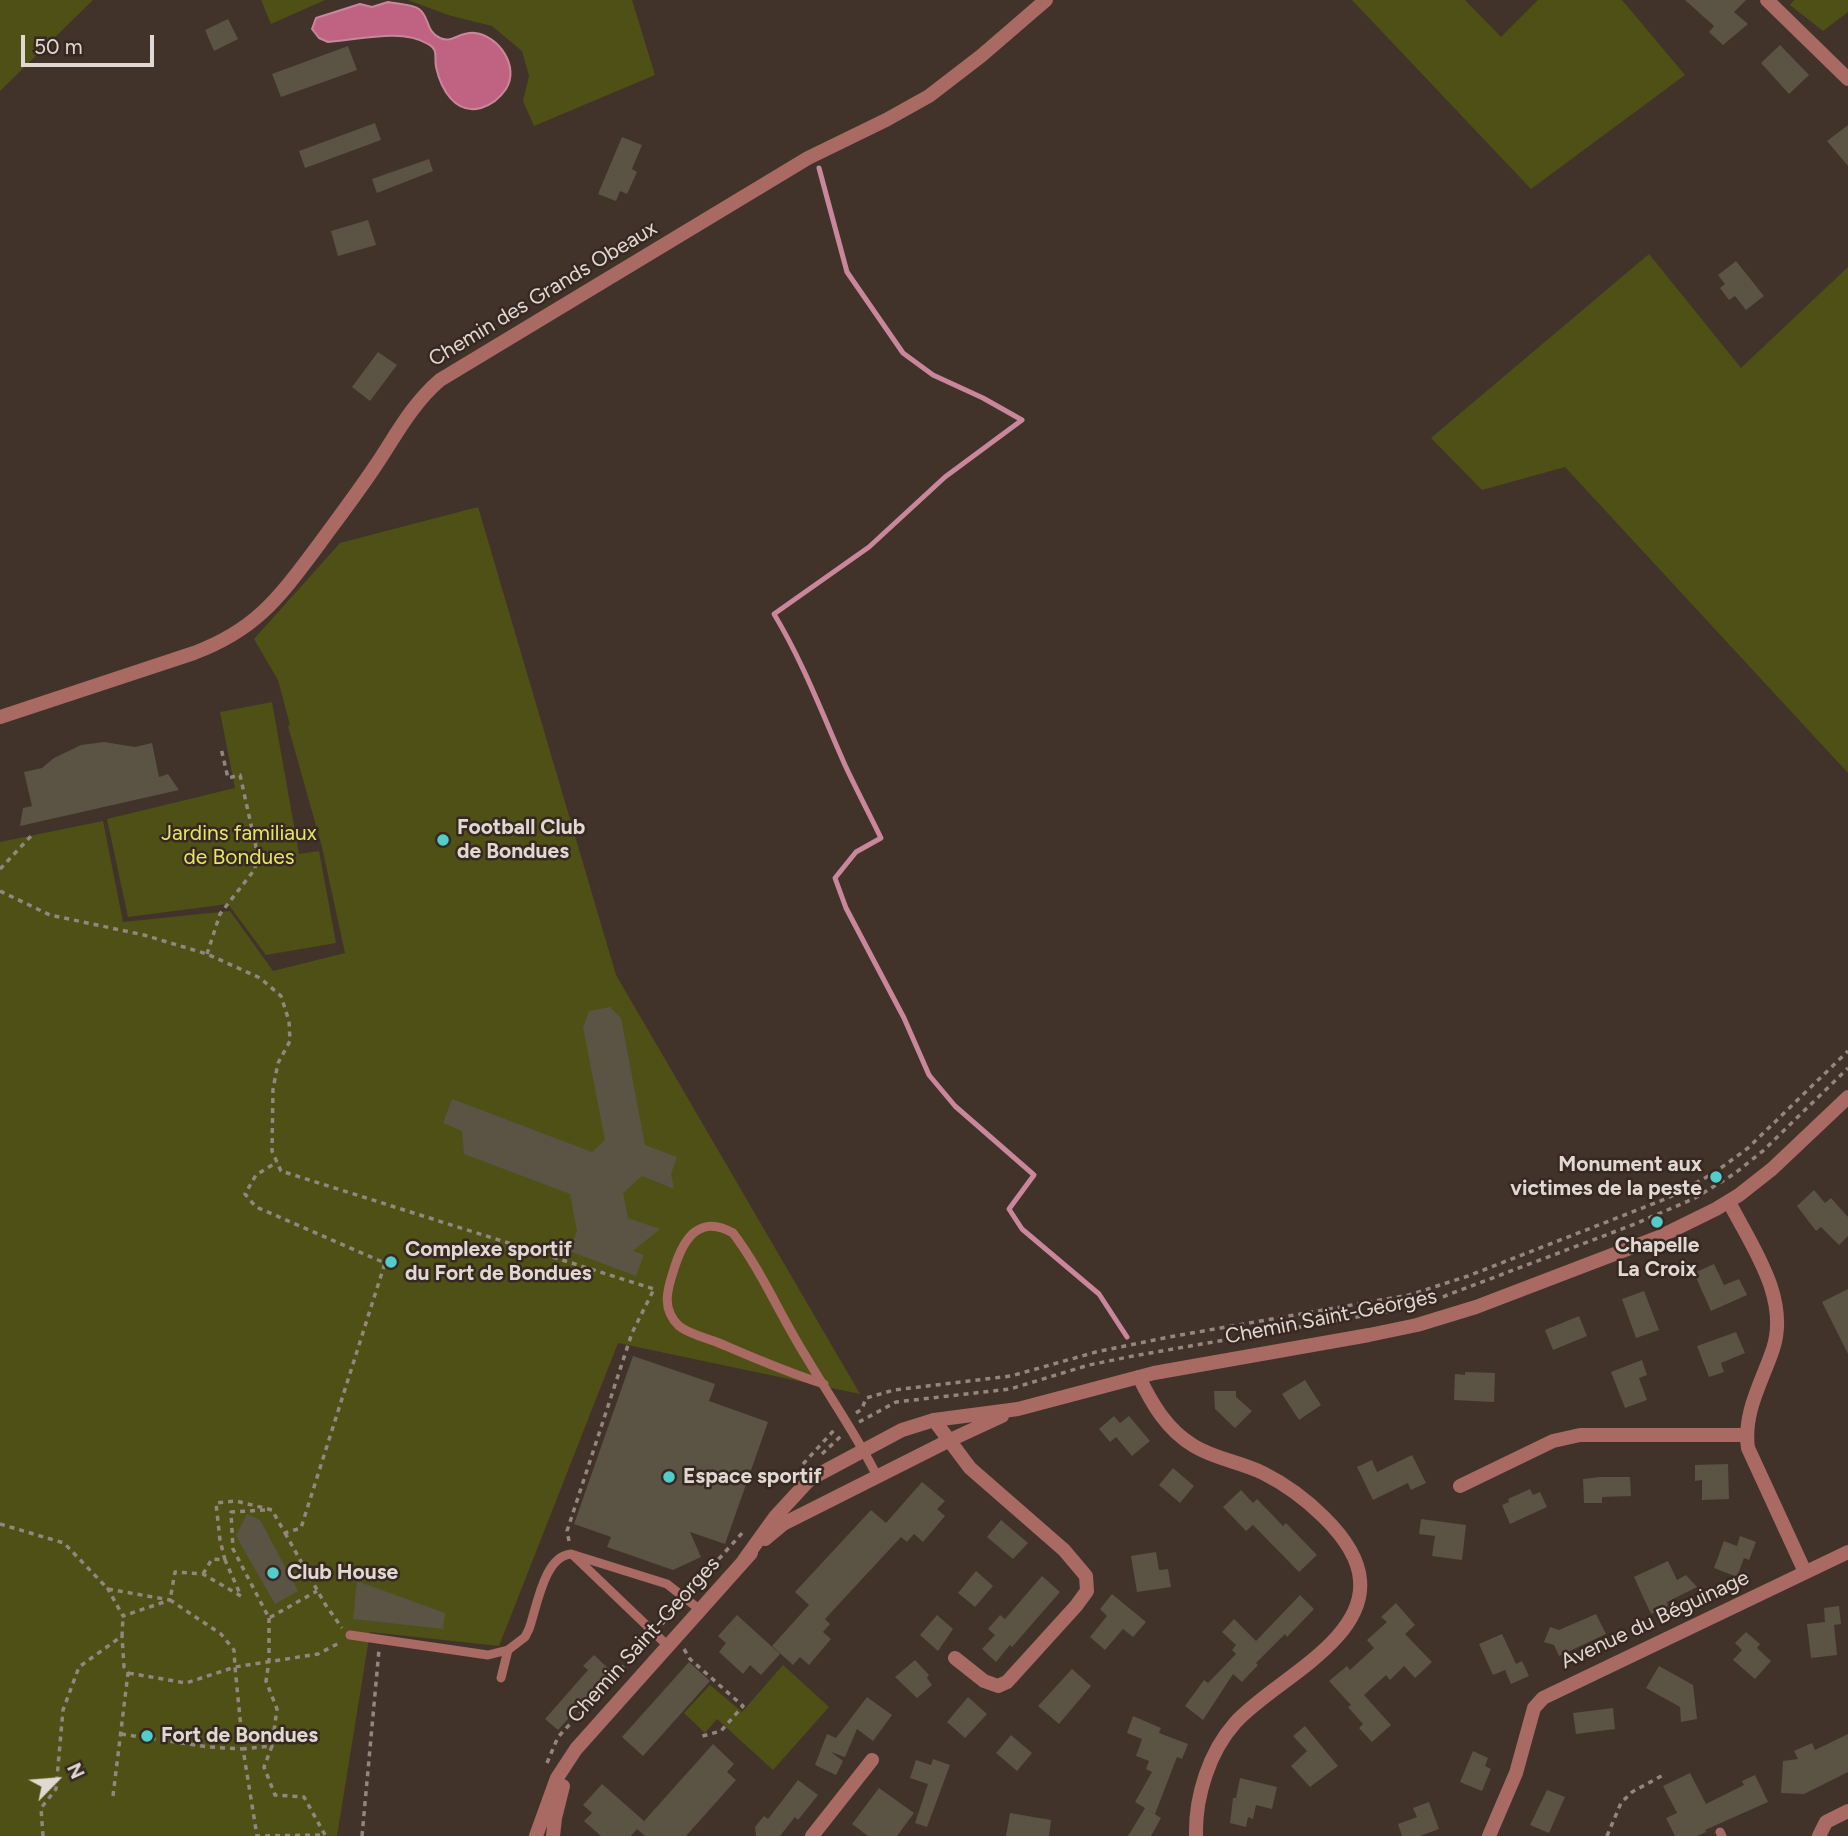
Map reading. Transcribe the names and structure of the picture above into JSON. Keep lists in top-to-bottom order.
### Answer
{
  "streets": {
    "street": ["Chemin des Grands Obeaux", "Chemin Saint-Georges", "Avenue du Béguinage"]
  },
  "parks": ["Jardins familiaux de Bondues"],
  "places": [
    "Football Club de Bondues",
    "Monument aux victimes de la peste",
    "Chapelle La Croix",
    "Complexe sportif du Fort de Bondues",
    "Espace sportif",
    "Club House",
    "Fort de Bondues"
  ],
  "scale_bar": "50 m",
  "north": "top right"
}
